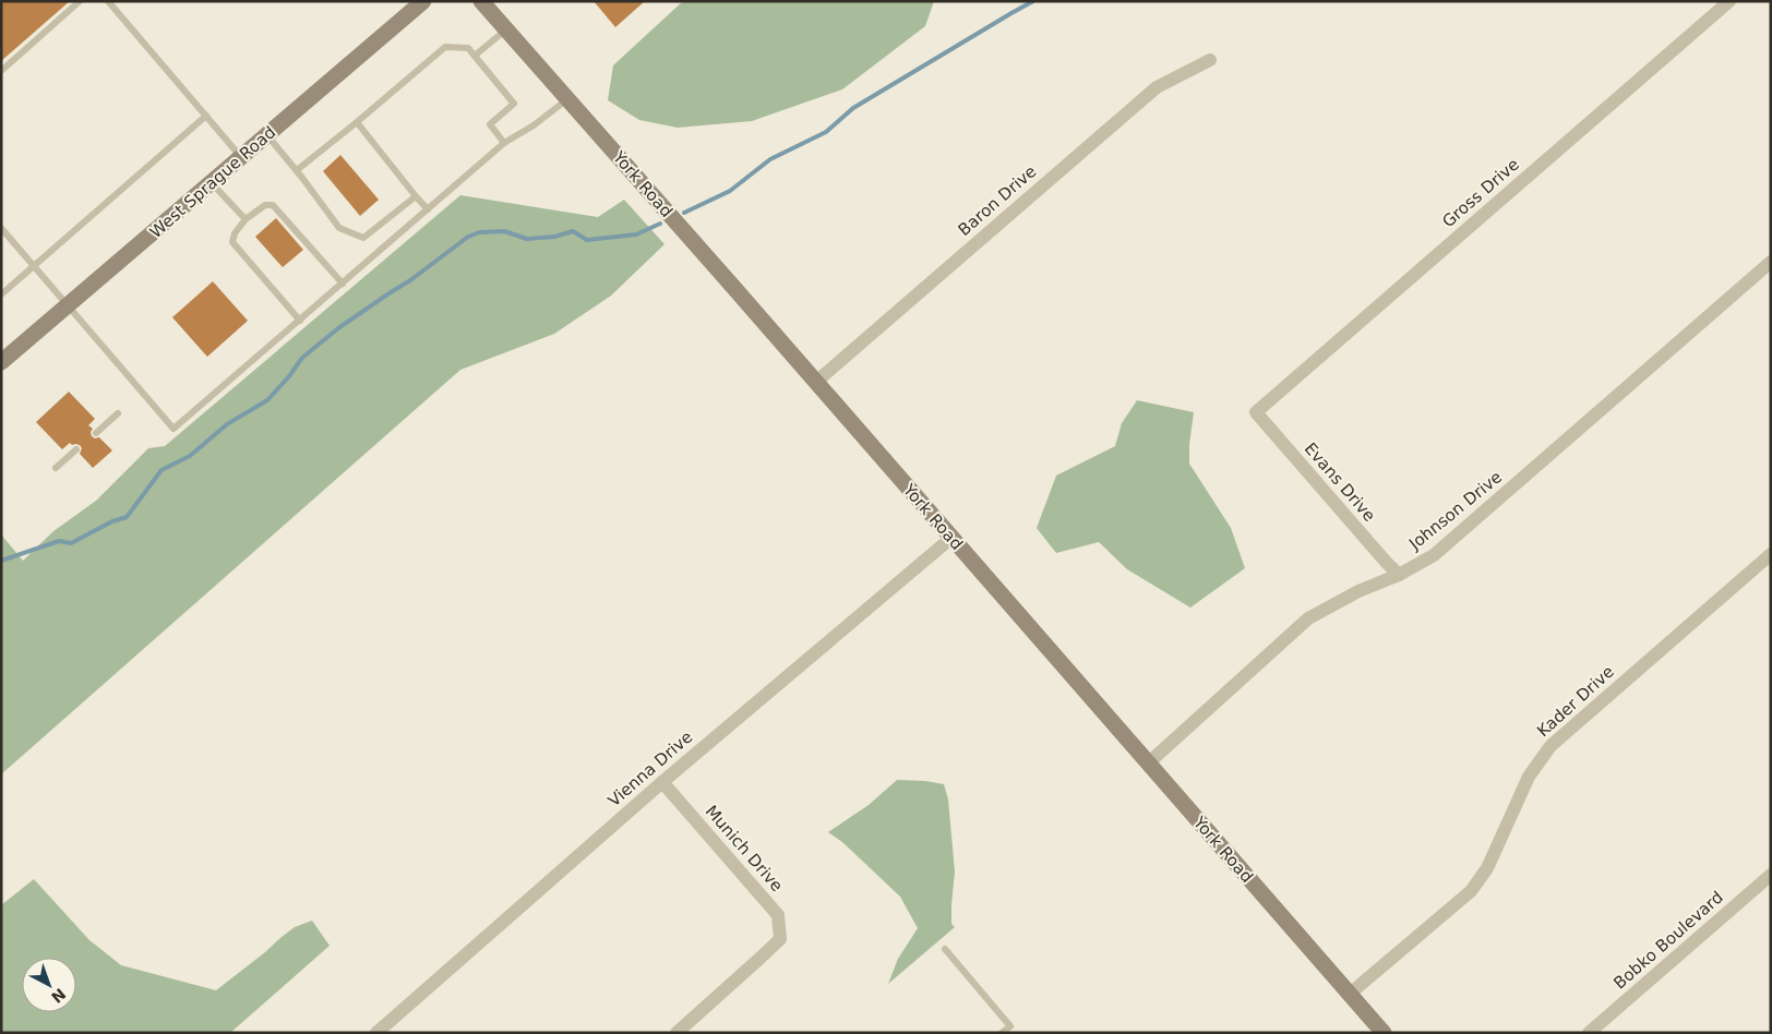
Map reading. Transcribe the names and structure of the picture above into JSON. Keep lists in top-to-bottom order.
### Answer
{
  "streets": {
    "street": [
      "West Sprague Road",
      "York Road",
      "Gross Drive",
      "Baron Drive",
      "Evans Drive",
      "Johnson Drive",
      "Kader Drive",
      "Vienna Drive",
      "Munich Drive",
      "Bobko Boulevard"
    ]
  },
  "crossings": [
    ["York Road", "Baron Drive"],
    ["York Road", "Johnson Drive"],
    ["York Road", "Kader Drive"],
    ["York Road", "Vienna Drive"],
    ["Gross Drive", "Evans Drive"],
    ["Evans Drive", "Johnson Drive"],
    ["Vienna Drive", "Munich Drive"]
  ],
  "north": "bottom right"
}
